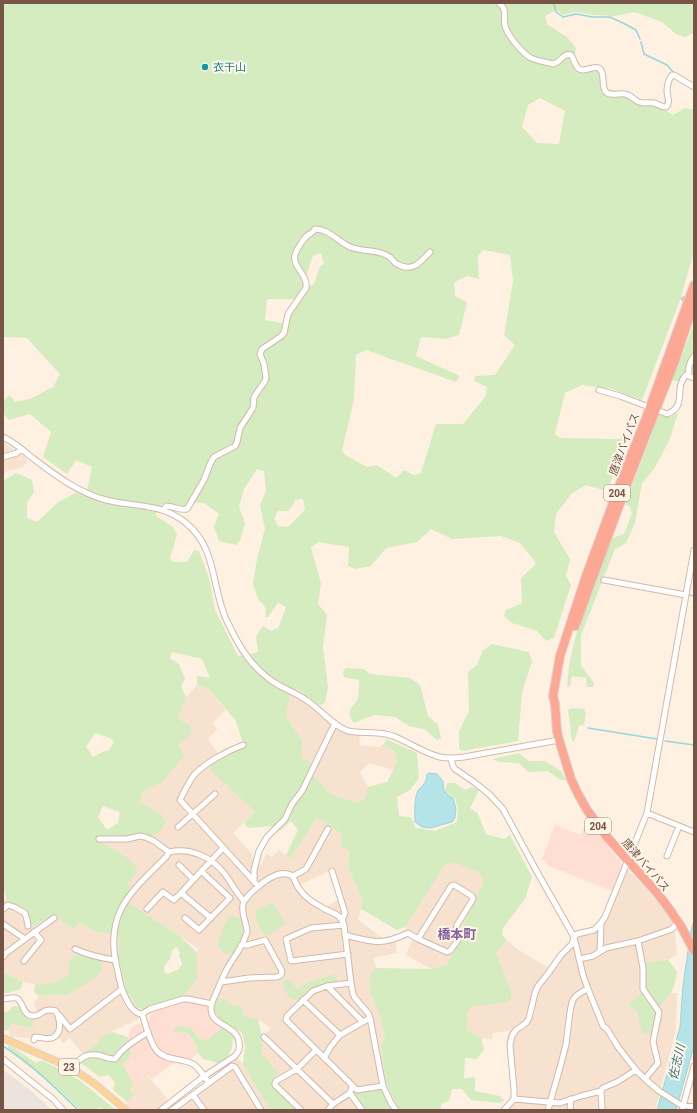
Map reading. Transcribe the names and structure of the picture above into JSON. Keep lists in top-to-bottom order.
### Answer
{
  "streets": {
    "highway": ["唐津バイパス", "204"],
    "main road": ["23"]
  },
  "districts": ["橋本町"],
  "water": ["佐志川"],
  "places": ["衣干山"]
}
